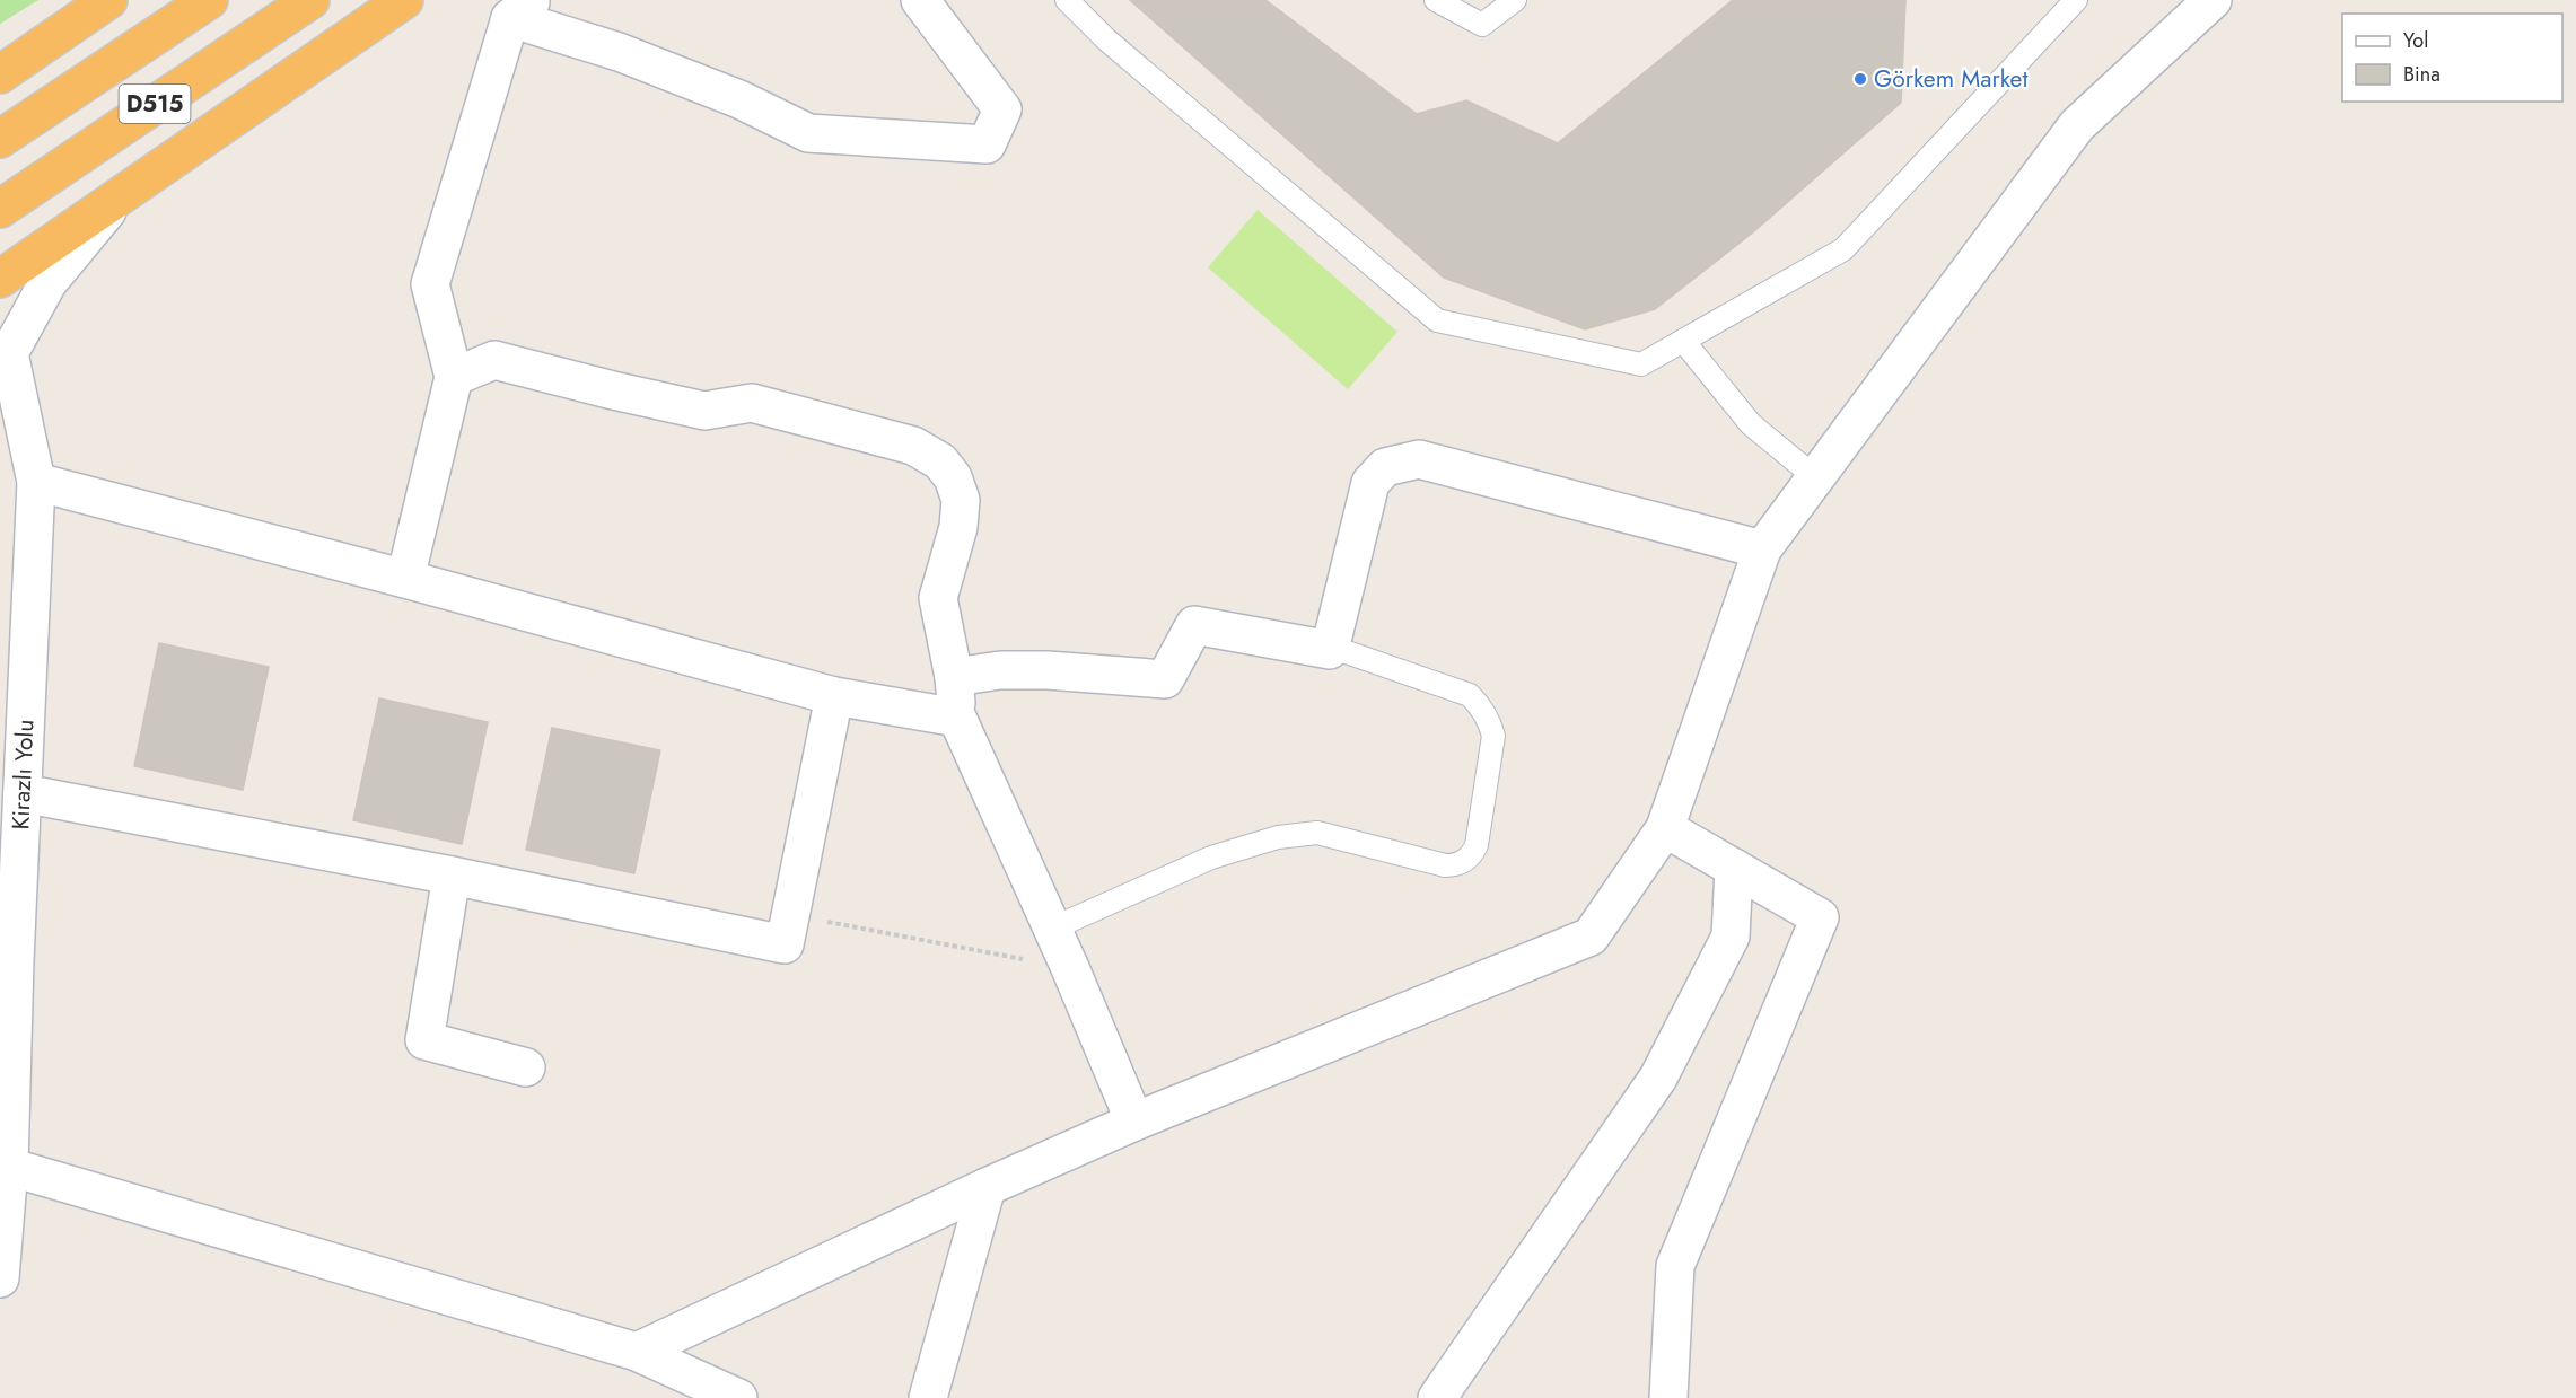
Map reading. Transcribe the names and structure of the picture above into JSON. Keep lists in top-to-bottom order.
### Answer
{
  "streets": {
    "highway": ["D515"],
    "street": ["Kirazlı Yolu"]
  },
  "places": ["Görkem Market"],
  "legend": ["Yol", "Bina"]
}
